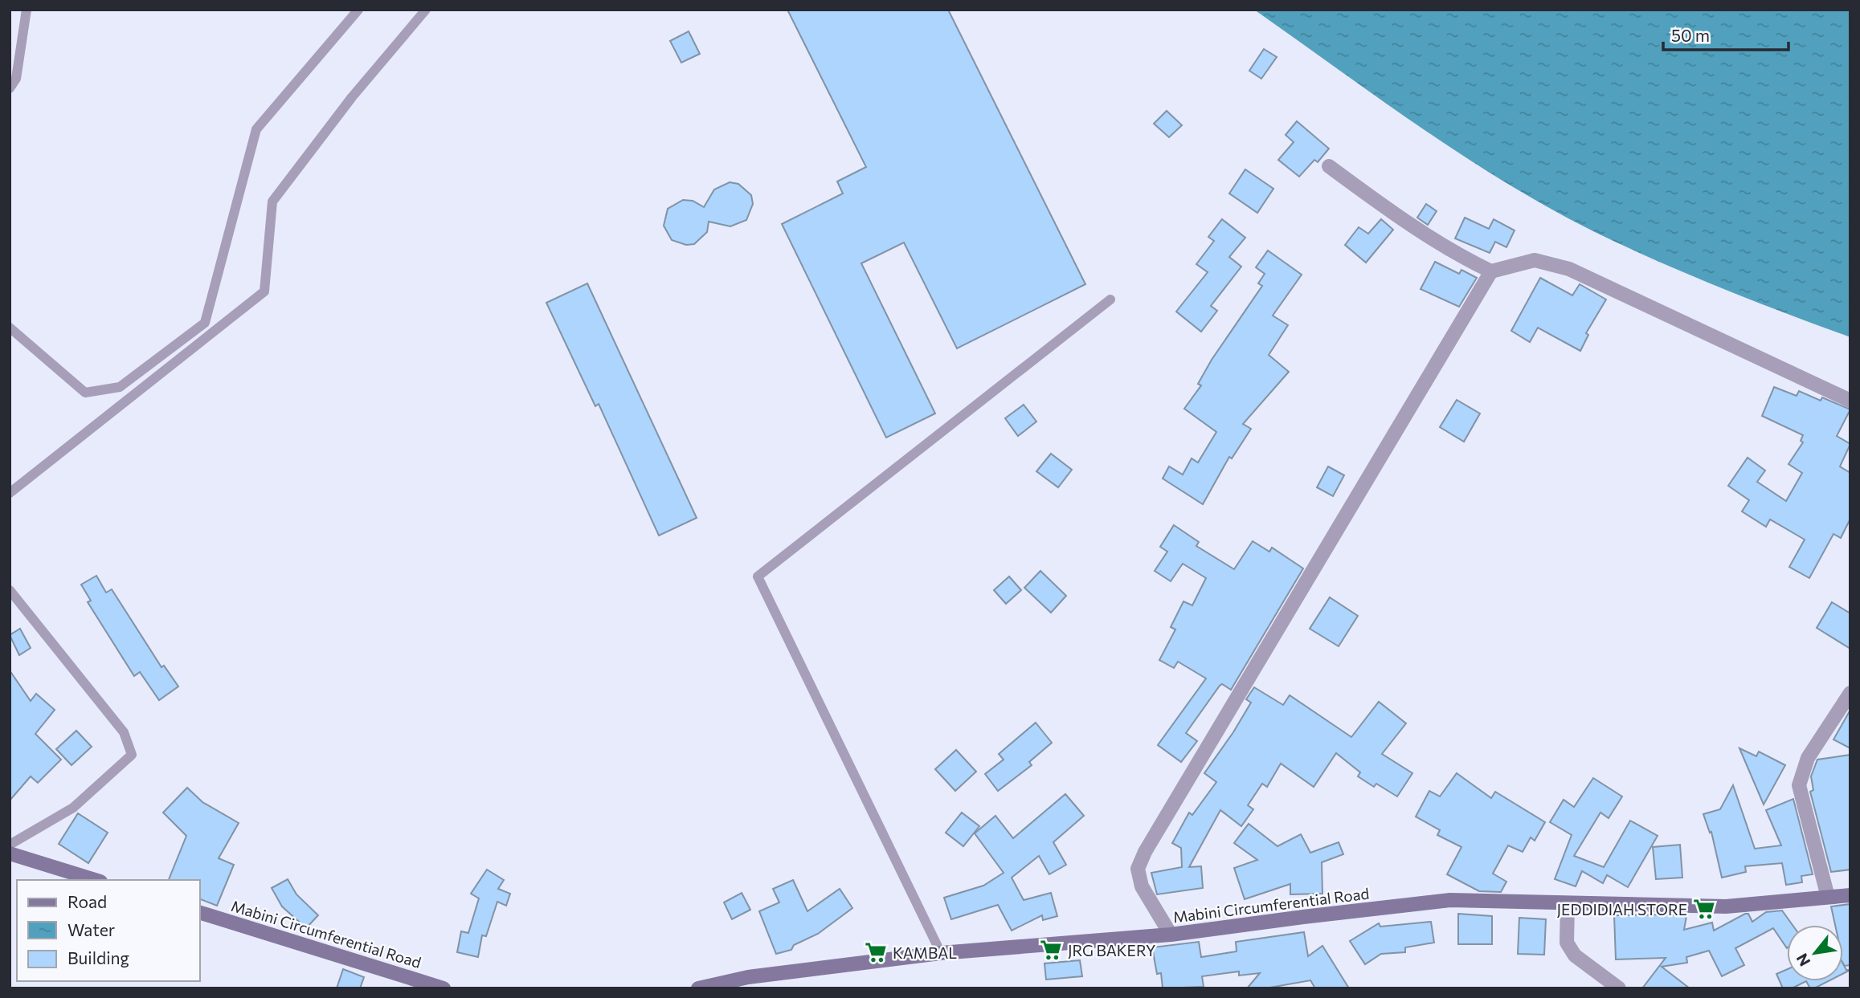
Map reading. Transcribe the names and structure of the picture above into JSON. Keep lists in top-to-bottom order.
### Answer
{
  "streets": {
    "main road": ["Mabini Circumferential Road"]
  },
  "places": {
    "supermarket": ["JEDDIDIAH STORE", "JRG BAKERY", "KAMBAL"]
  },
  "legend": ["Road", "Water", "Building"],
  "scale_bar": "50 m",
  "north": "bottom left"
}
